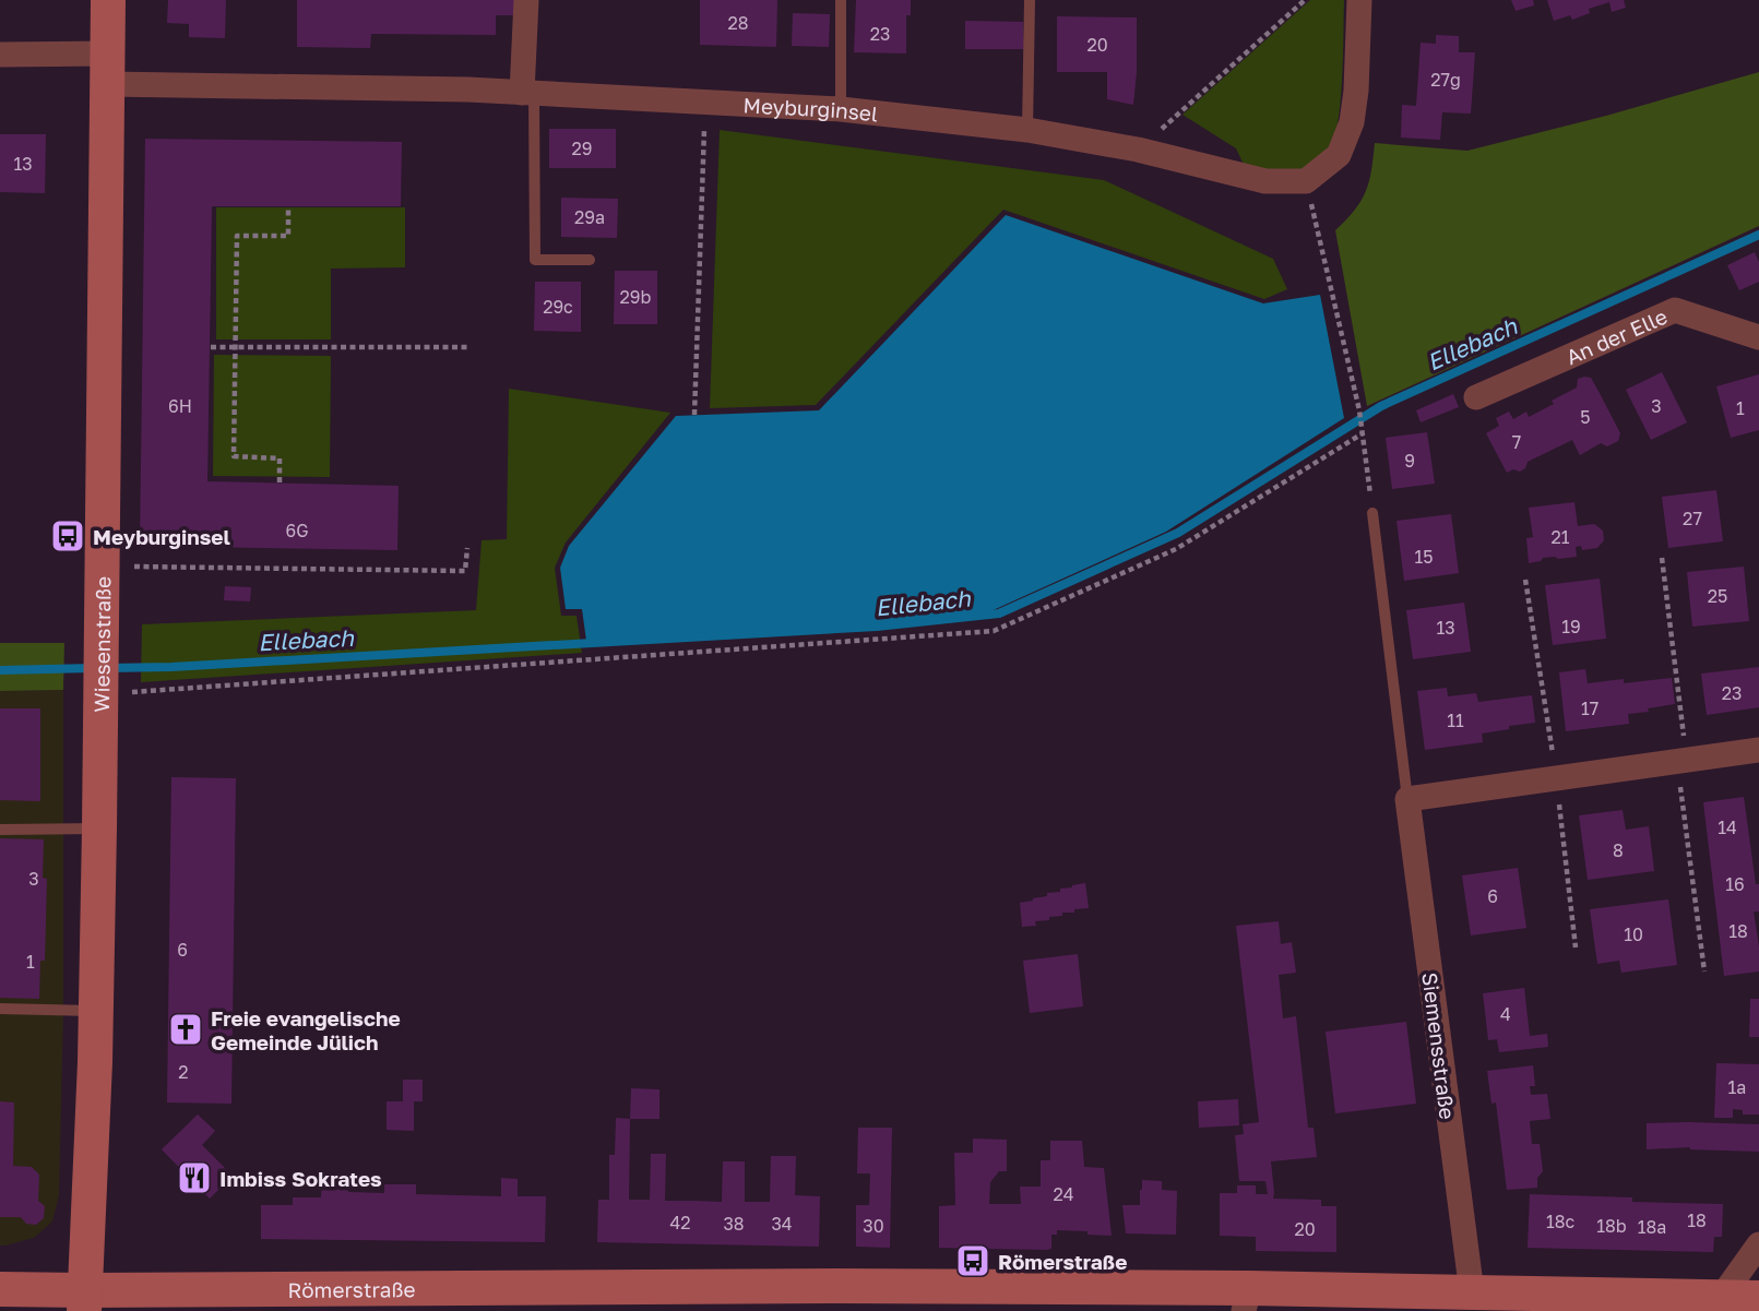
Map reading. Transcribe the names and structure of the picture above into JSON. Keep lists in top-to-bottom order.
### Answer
{
  "streets": {
    "main road": ["Wiesenstraße", "Römerstraße"],
    "street": ["Meyburginsel", "An der Elle", "Siemensstraße"]
  },
  "crossings": [
    ["Meyburginsel", "Wiesenstraße"],
    ["Wiesenstraße", "Römerstraße"],
    ["Siemensstraße", "Römerstraße"]
  ],
  "water": ["Ellebach"],
  "places": {
    "bus stop": ["Meyburginsel", "Römerstraße"],
    "church": ["Freie evangelische Gemeinde Jülich"],
    "restaurant": ["Imbiss Sokrates"]
  },
  "house_numbers": [
    "28",
    "23",
    "20",
    "27g",
    "29",
    "13",
    "29a",
    "29b",
    "29c",
    "6H",
    "3",
    "1",
    "5",
    "7",
    "9",
    "27",
    "6G",
    "21",
    "15",
    "25",
    "19",
    "13",
    "23",
    "17",
    "11",
    "14",
    "8",
    "3",
    "16",
    "6",
    "18",
    "10",
    "6",
    "1",
    "4",
    "2",
    "1a",
    "24",
    "18",
    "18c",
    "42",
    "38",
    "34",
    "30",
    "18b",
    "18a",
    "20"
  ]
}
